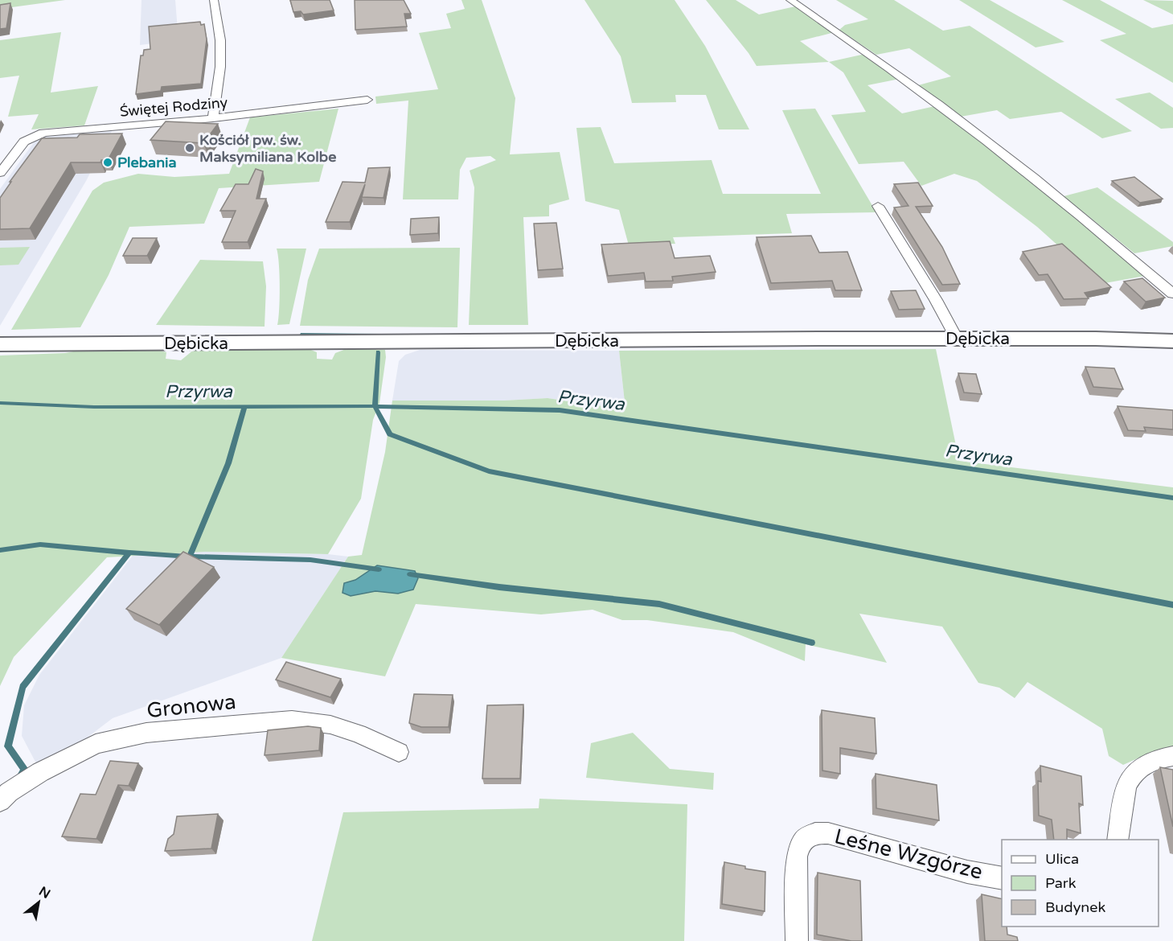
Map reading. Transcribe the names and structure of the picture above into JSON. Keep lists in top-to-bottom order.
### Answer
{
  "streets": {
    "street": [
      "Świętej Rodziny",
      "Dębicka",
      "Gronowa",
      "Leśne Wzgórze"
    ]
  },
  "water": ["Przyrwa"],
  "places": ["Kościół pw. św. Maksymiliana Kolbe", "Plebania"],
  "legend": ["Ulica", "Park", "Budynek"],
  "north": "top right"
}
